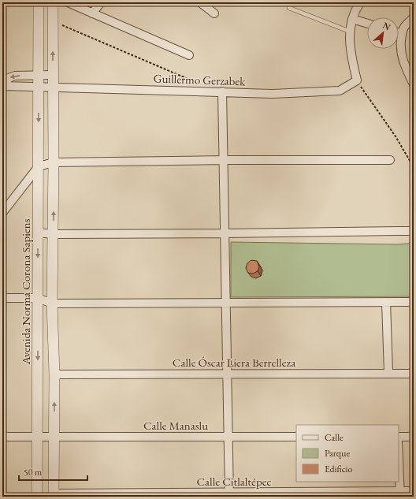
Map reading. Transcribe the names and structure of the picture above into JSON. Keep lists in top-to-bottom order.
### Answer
{
  "streets": {
    "street": [
      "Guillermo Gerzabek",
      "Avenida Norma Corona Sapiens",
      "Calle Óscar Liera Berrelleza",
      "Calle Manaslu",
      "Calle Citlaltépec"
    ]
  },
  "crossings": [
    ["Guillermo Gerzabek", "Avenida Norma Corona Sapiens"],
    ["Avenida Norma Corona Sapiens", "Calle Manaslu"]
  ],
  "legend": ["Calle", "Parque", "Edificio"],
  "scale_bar": "50 m",
  "north": "top right"
}
